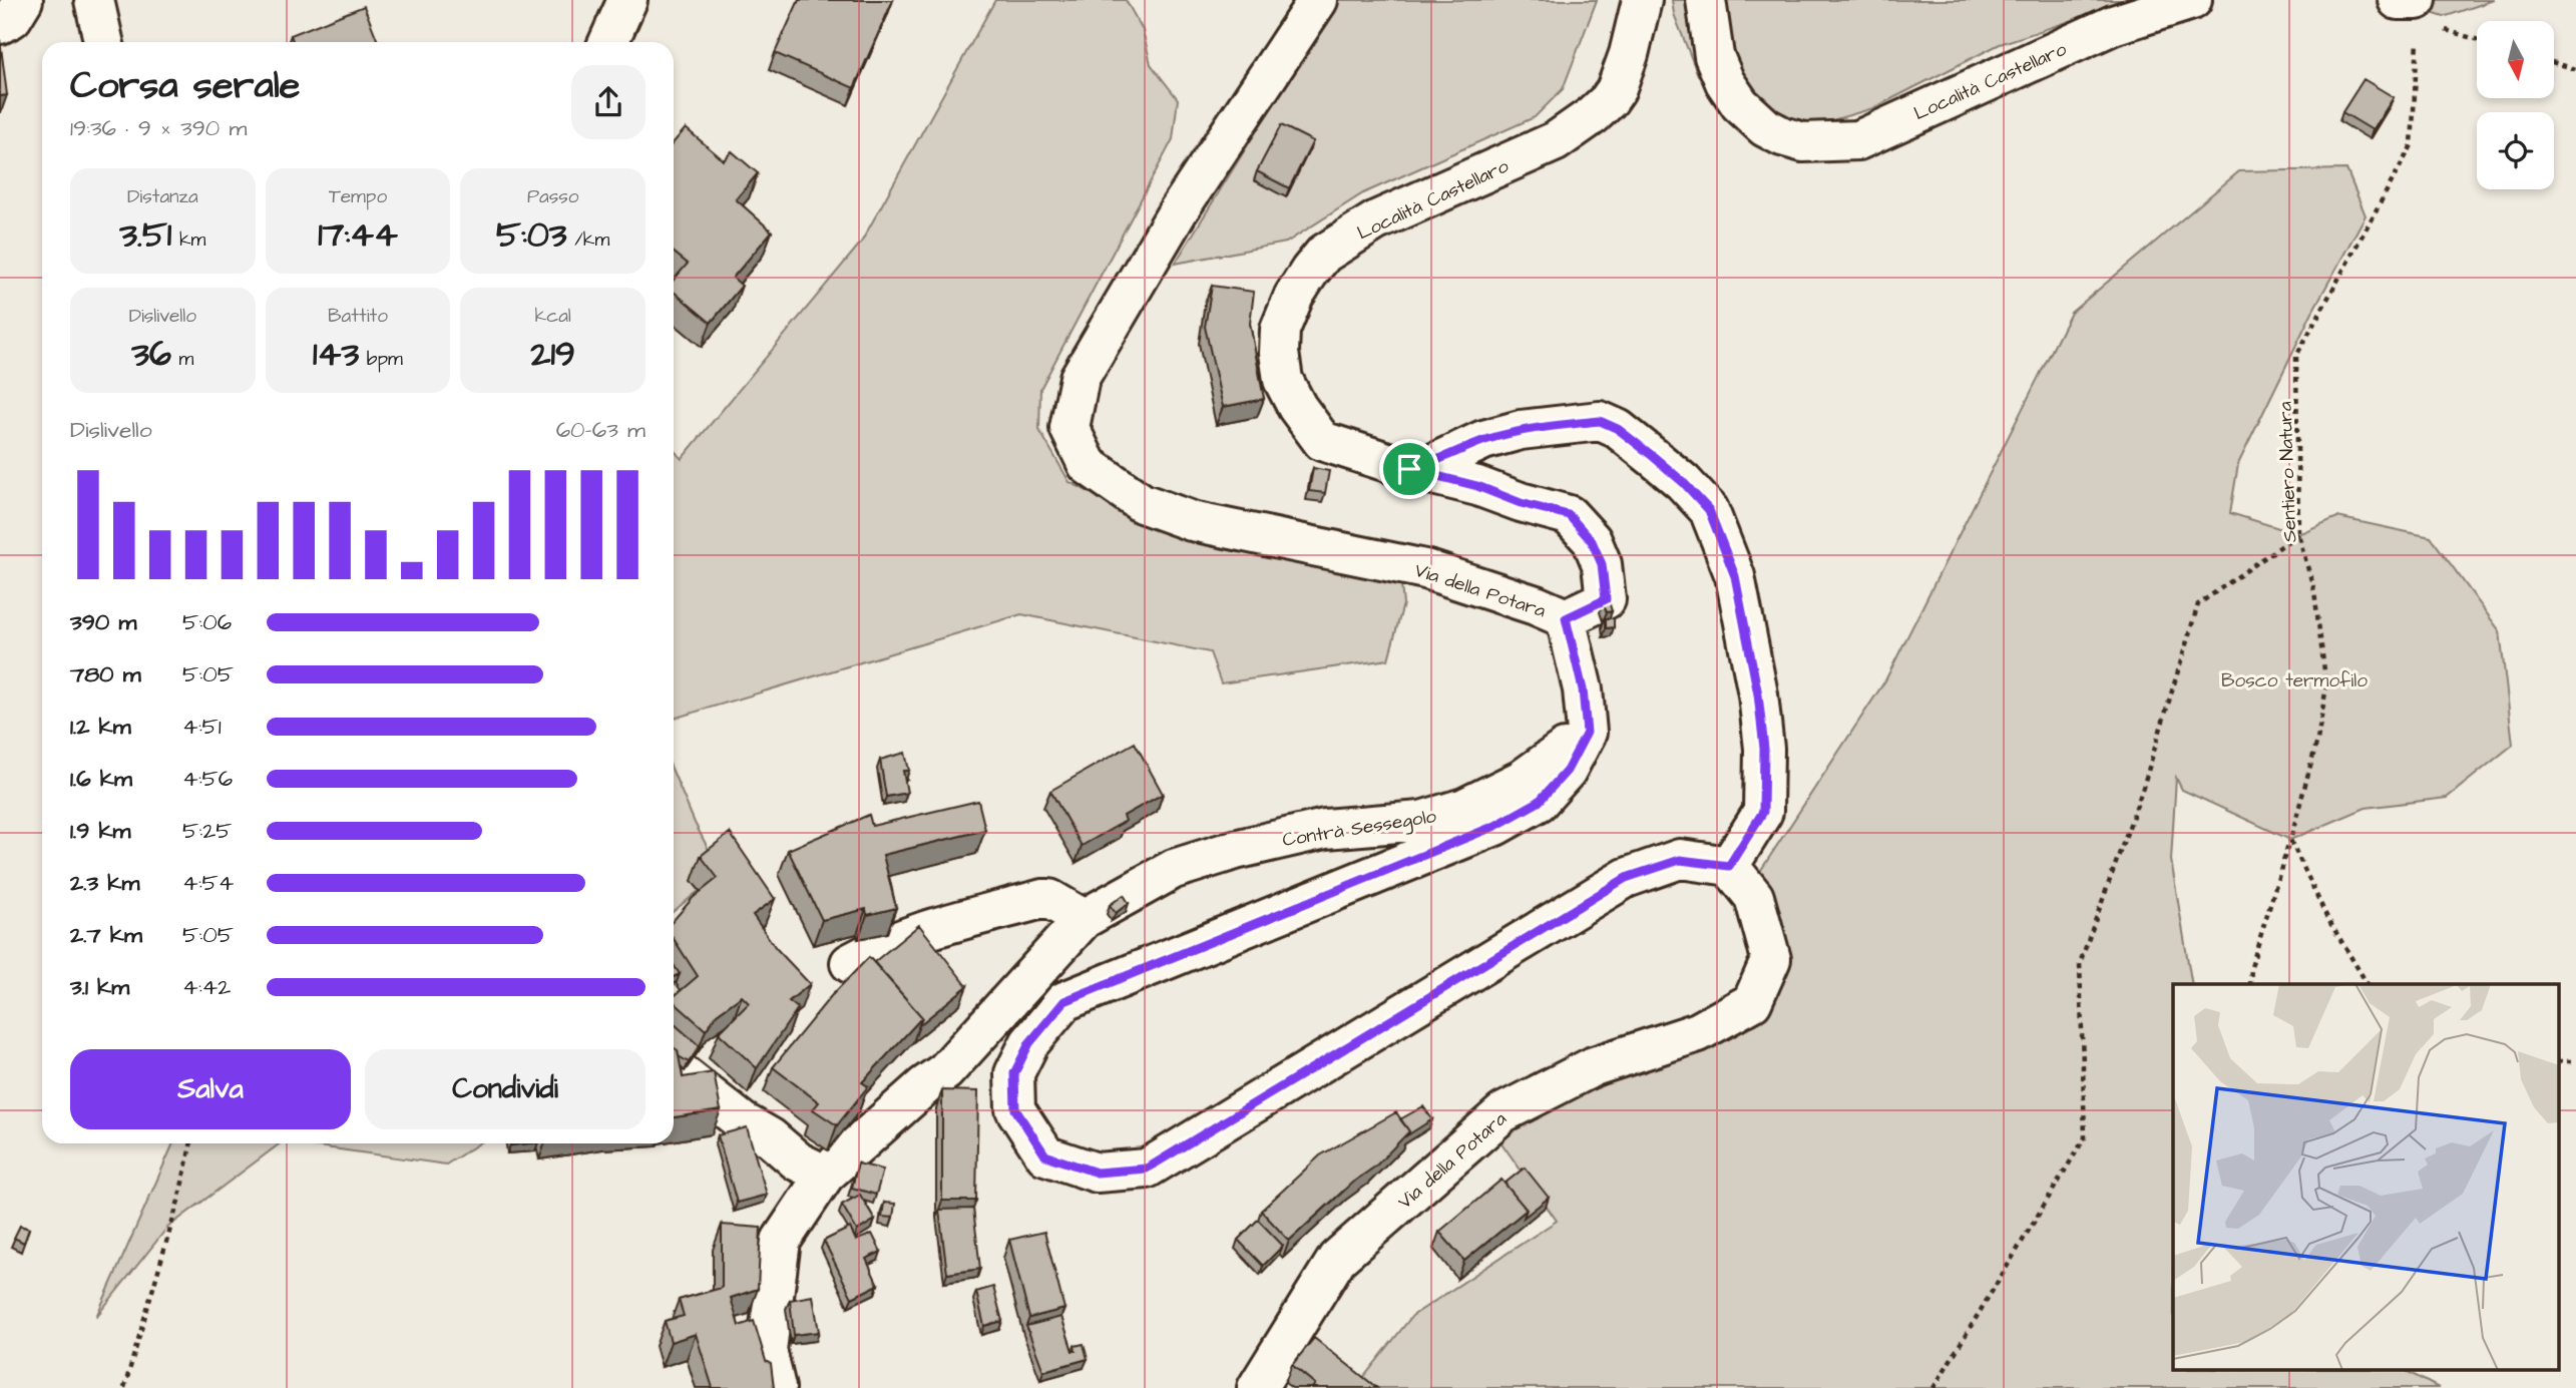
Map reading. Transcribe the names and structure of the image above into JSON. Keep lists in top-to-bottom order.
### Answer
{
  "streets": {
    "street": ["Località Castellaro", "Via della Potara", "Contrà Sessegolo"],
    "path": ["Sentiero Natura"]
  },
  "crossings": [
    ["Località Castellaro", "Via della Potara"],
    ["Via della Potara", "Contrà Sessegolo"]
  ],
  "parks": ["Bosco termofilo"],
  "north": "bottom",
  "page": {
    "heading": ["Corsa serale", "19:36 · 9 × 390 m"],
    "stats": [
      ["Distanza", "3.51 km"],
      ["Tempo", "17:44"],
      ["Passo", "5:03 /km"],
      ["Dislivello", "36 m"],
      ["Battito", "143 bpm"],
      ["kcal", "219"]
    ],
    "chart": ["Dislivello", "60–63 m"],
    "list": [
      {
        "name": "390 m",
        "note": "5:06"
      },
      {
        "name": "780 m",
        "note": "5:05"
      },
      {
        "name": "1.2 km",
        "note": "4:51"
      },
      {
        "name": "1.6 km",
        "note": "4:56"
      },
      {
        "name": "1.9 km",
        "note": "5:25"
      },
      {
        "name": "2.3 km",
        "note": "4:54"
      },
      {
        "name": "2.7 km",
        "note": "5:05"
      },
      {
        "name": "3.1 km",
        "note": "4:42"
      }
    ],
    "buttons": ["Salva", "Condividi"]
  }
}
